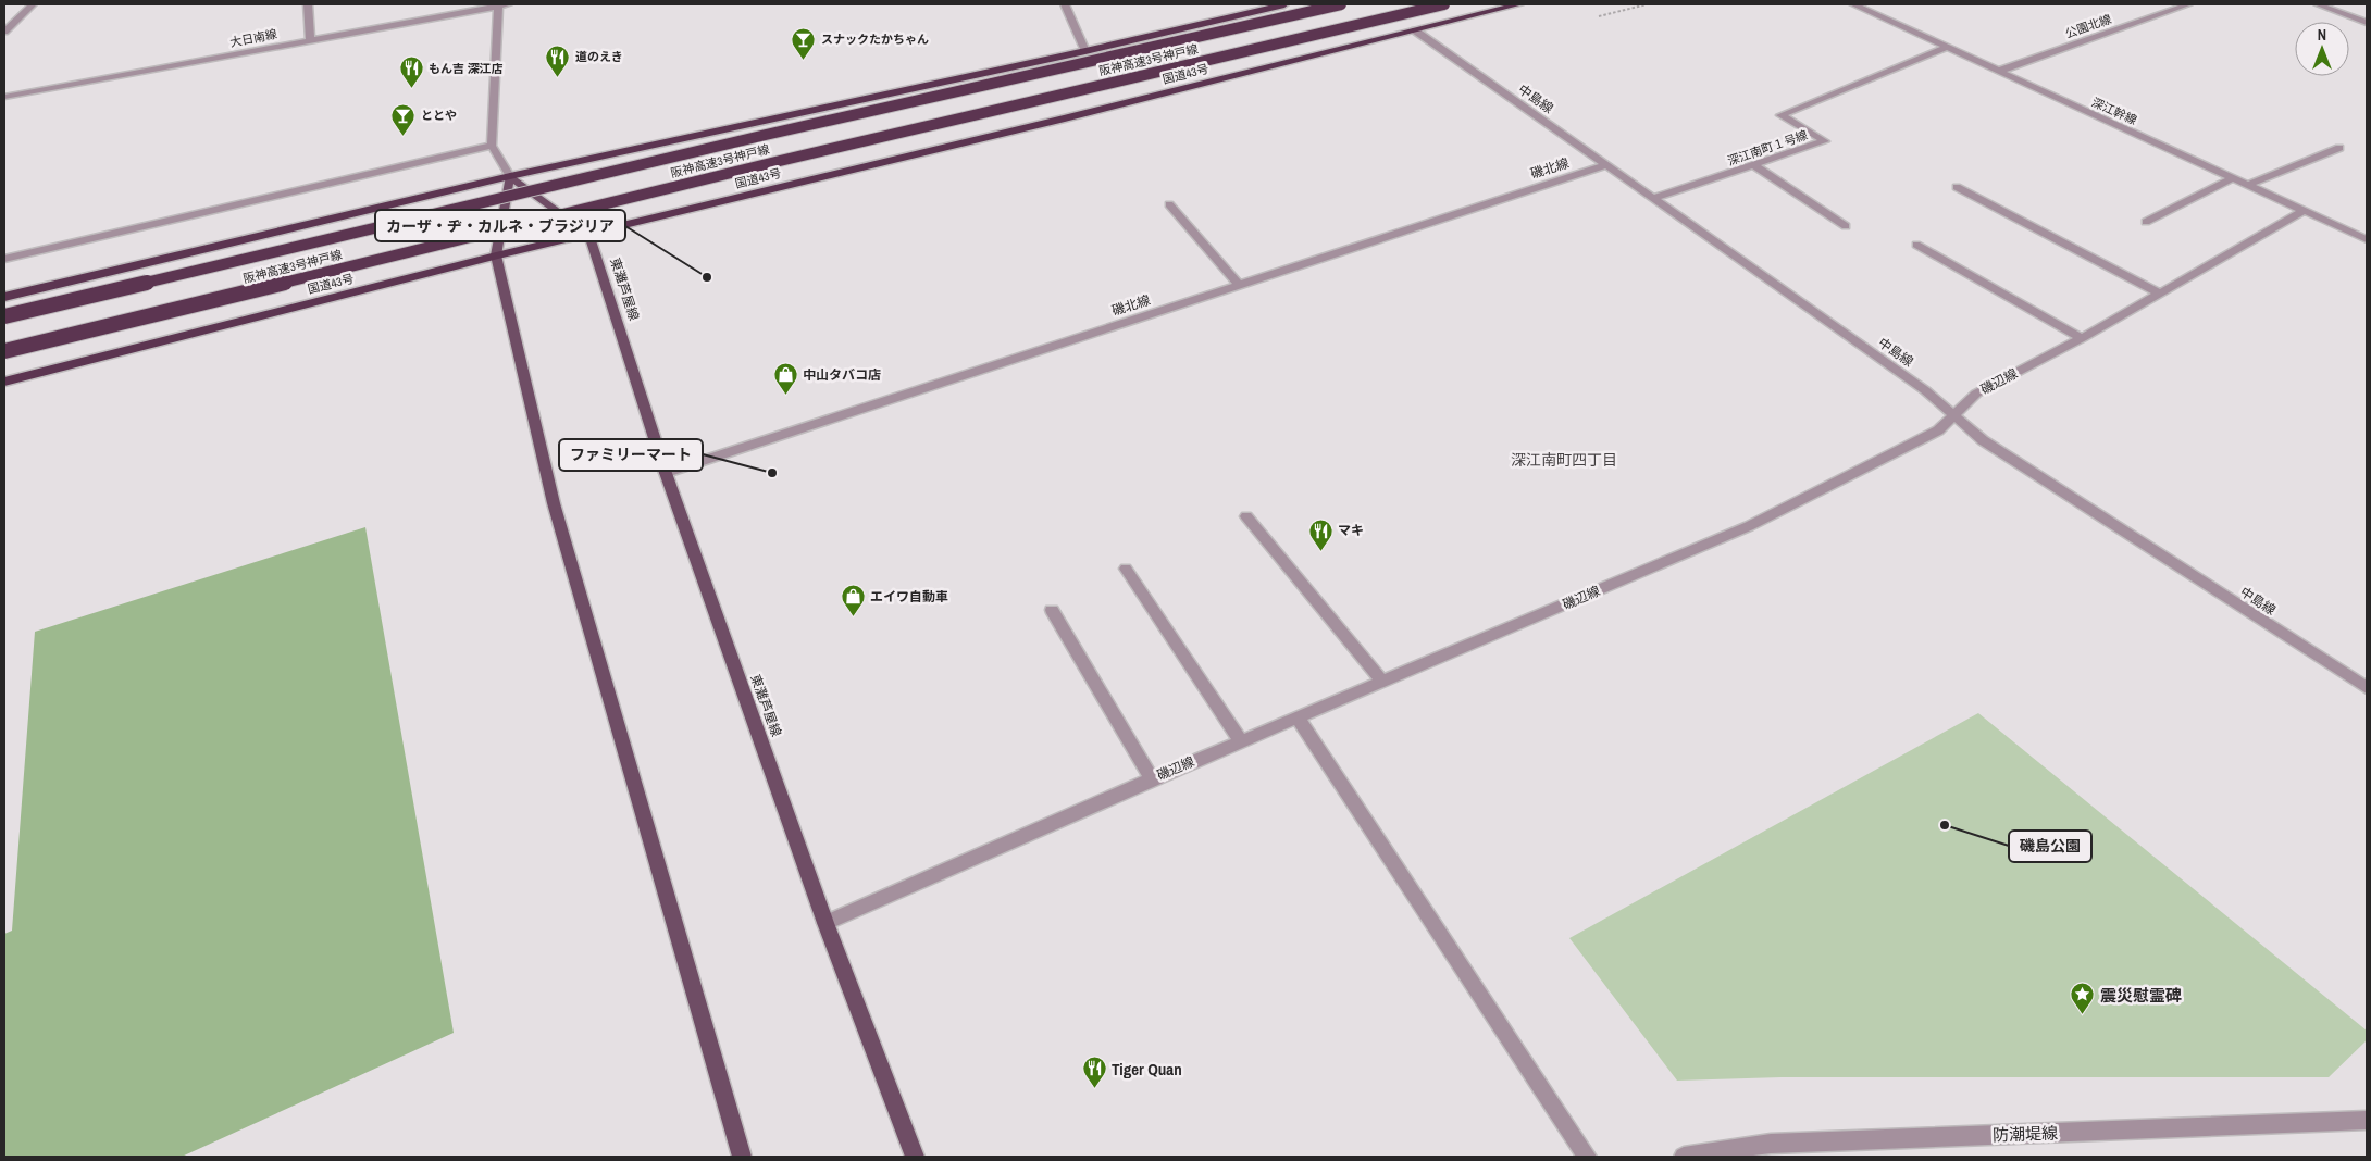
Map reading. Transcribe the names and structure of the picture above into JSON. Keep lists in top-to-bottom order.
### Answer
{
  "streets": {
    "highway": ["阪神高速3号神戸線", "国道43号"],
    "main road": ["東灘芦屋線"],
    "street": [
      "公園北線",
      "大日南線",
      "中島線",
      "深江幹線",
      "深江南町１号線",
      "磯北線",
      "磯辺線",
      "防潮堤線"
    ]
  },
  "crossings": [
    ["公園北線", "深江幹線"],
    ["国道43号", "中島線"],
    ["国道43号", "東灘芦屋線"],
    ["中島線", "深江南町１号線"],
    ["中島線", "磯北線"],
    ["中島線", "磯辺線"],
    ["深江幹線", "深江南町１号線"],
    ["深江幹線", "磯辺線"],
    ["磯北線", "東灘芦屋線"],
    ["東灘芦屋線", "磯辺線"]
  ],
  "districts": ["深江南町四丁目"],
  "places": {
    "bar": ["スナックたかちゃん", "ととや"],
    "restaurant": [
      "道のえき",
      "もん吉 深江店",
      "マキ",
      "Tiger Quan"
    ],
    "other": ["カーザ・ヂ・カルネ・ブラジリア", "ファミリーマート", "磯島公園"],
    "shop": ["中山タバコ店", "エイワ自動車"],
    "place": ["震災慰霊碑"]
  },
  "north": "top"
}
